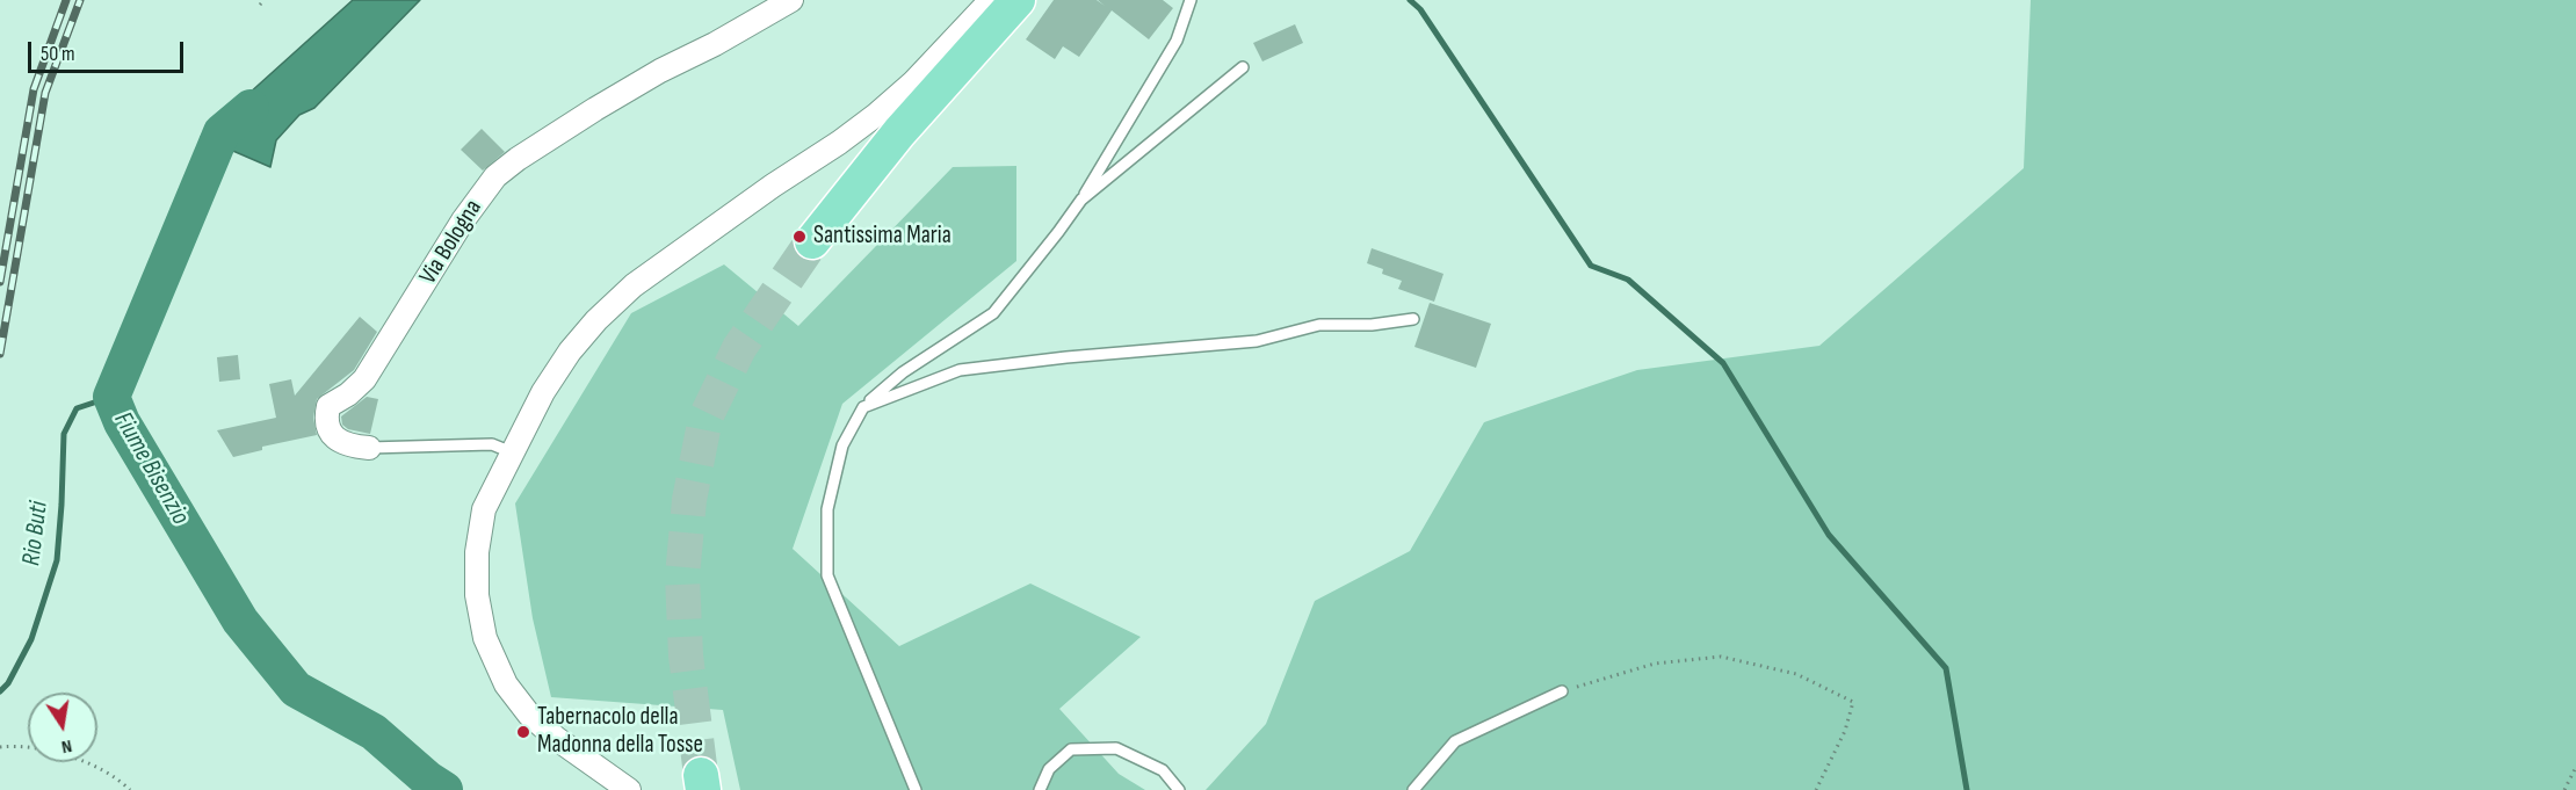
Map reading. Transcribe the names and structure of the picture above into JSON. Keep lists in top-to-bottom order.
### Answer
{
  "streets": {
    "street": ["Via Bologna"]
  },
  "water": ["Fiume Bisenzio", "Rio Buti"],
  "places": ["Santissima Maria", "Tabernacolo della Madonna della Tosse"],
  "scale_bar": "50 m",
  "north": "bottom"
}
